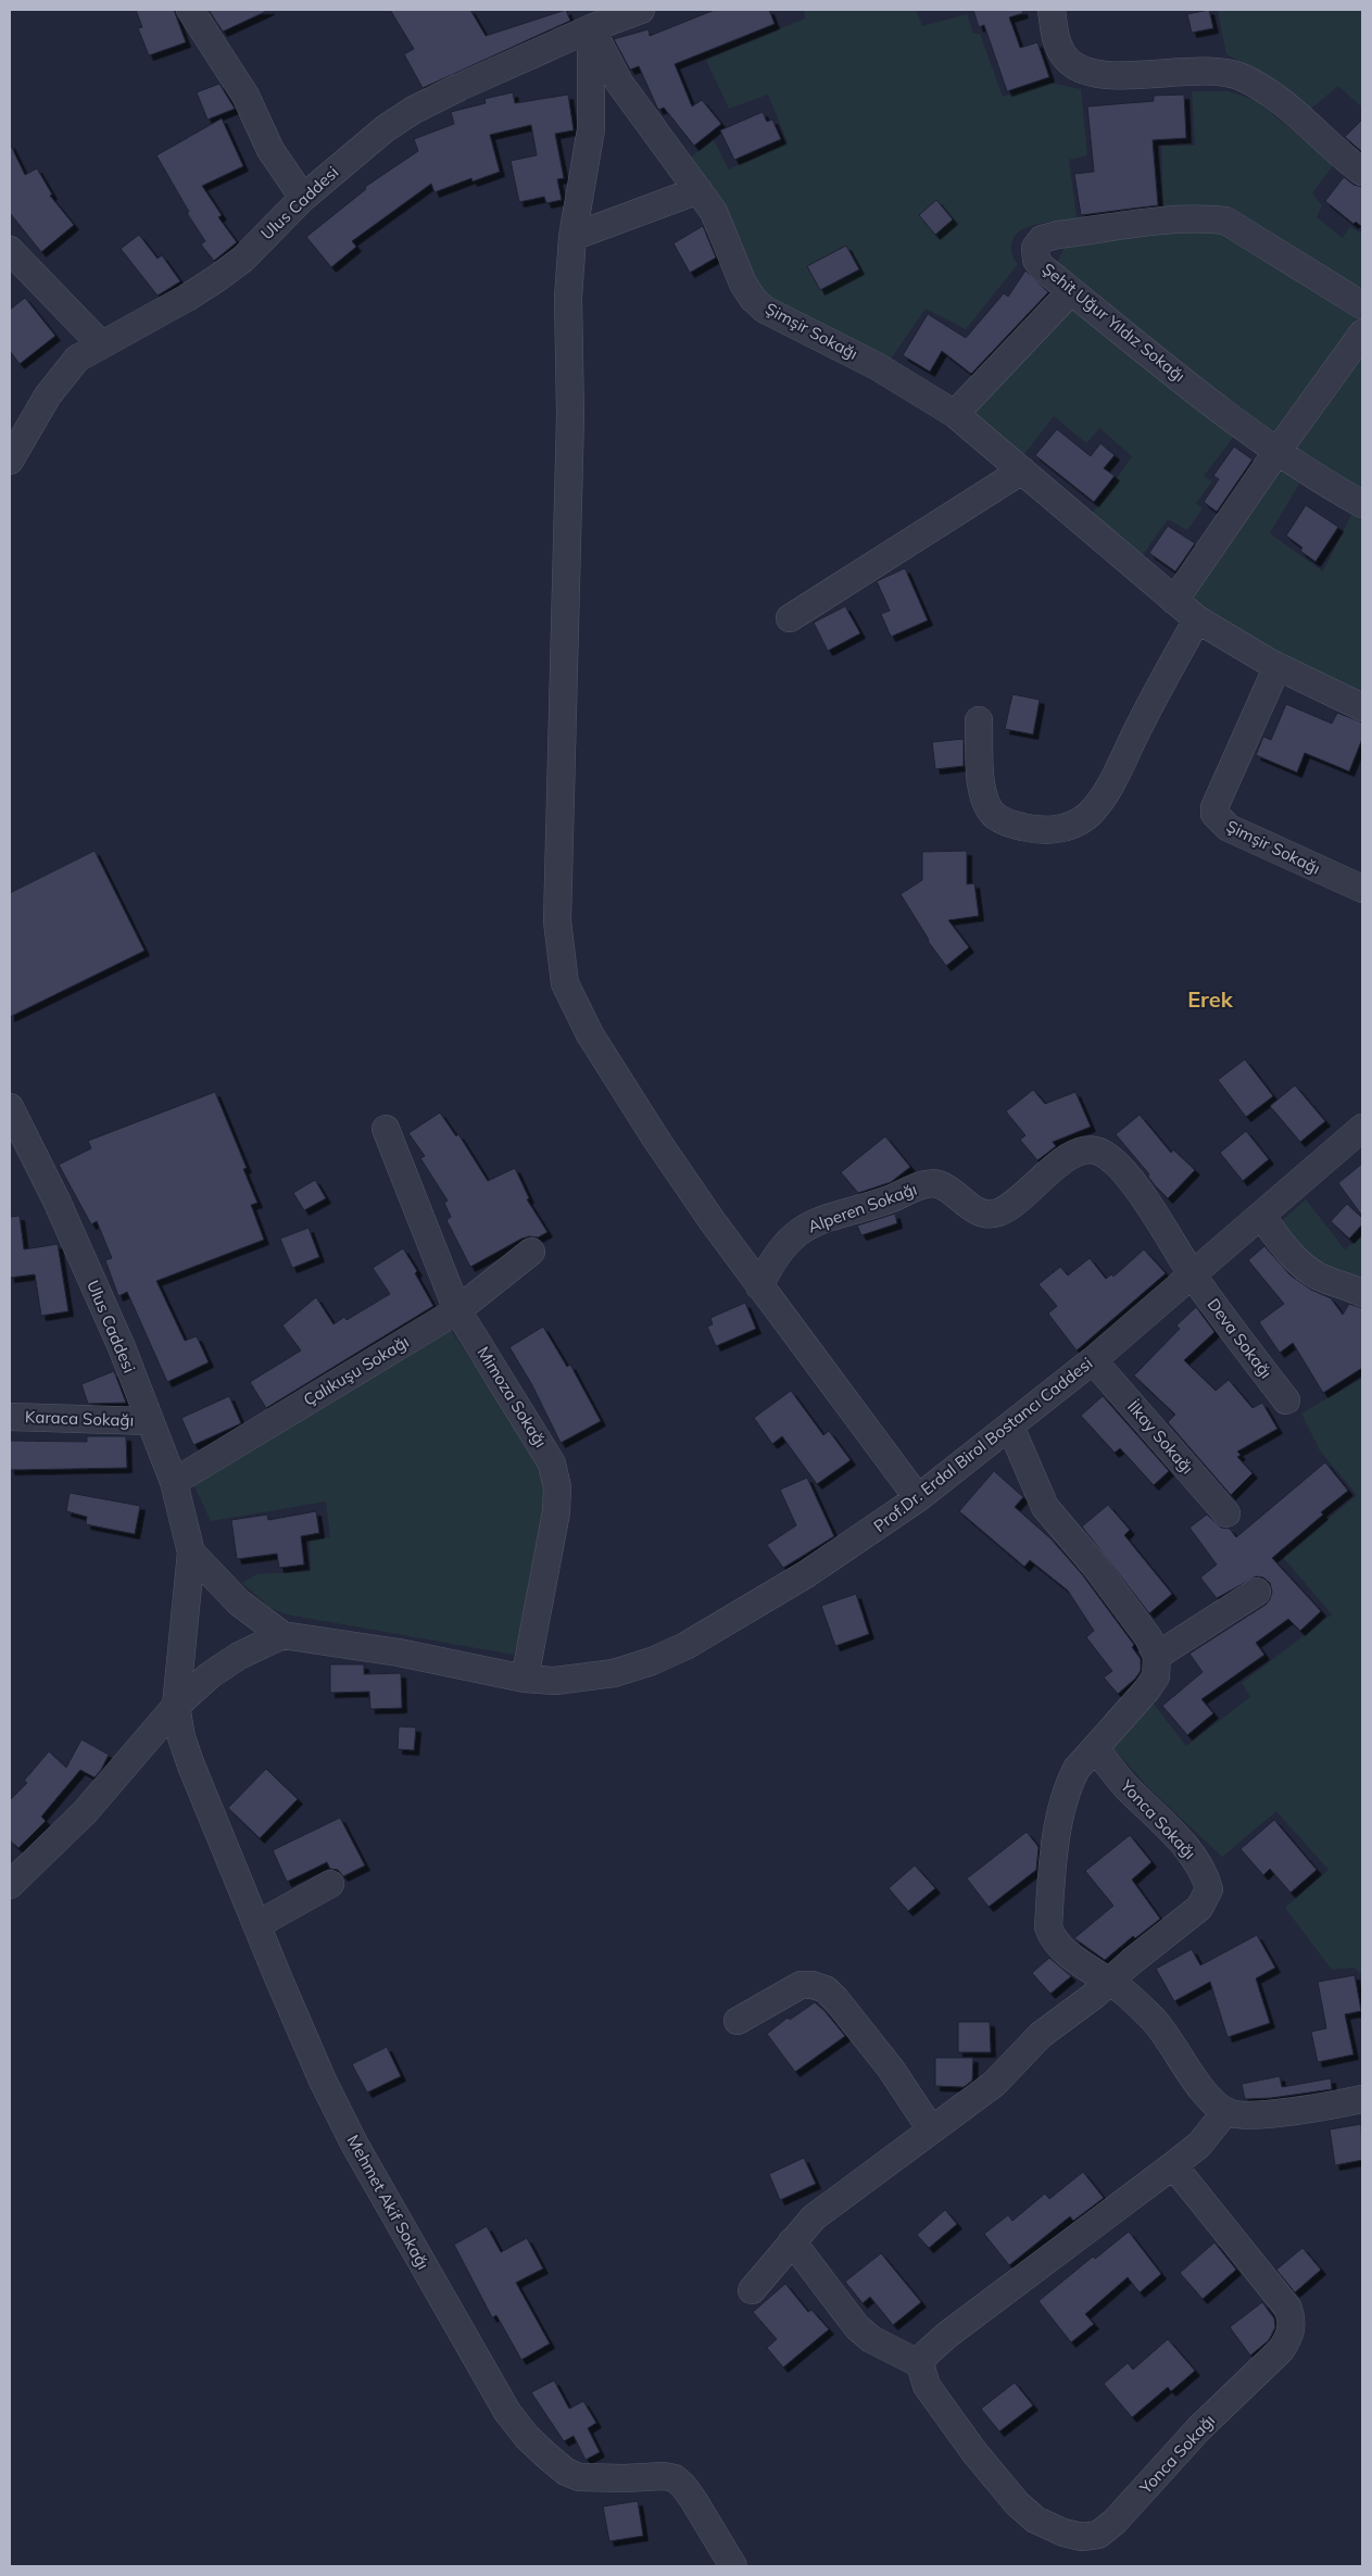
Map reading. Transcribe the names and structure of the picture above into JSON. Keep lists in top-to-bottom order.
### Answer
{
  "streets": {
    "street": [
      "Ulus Caddesi",
      "Şehit Uğur Yıldız Sokağı",
      "Şimşir Sokağı",
      "Alperen Sokağı",
      "Deva Sokağı",
      "Çalıkuşu Sokağı",
      "Mimoza Sokağı",
      "Karaca Sokağı",
      "İlkay Sokağı",
      "Prof.Dr. Erdal Birol Bostancı Caddesi",
      "Yonca Sokağı",
      "Mehmet Akif Sokağı"
    ]
  },
  "crossings": [
    ["Ulus Caddesi", "Şimşir Sokağı"],
    ["Ulus Caddesi", "Çalıkuşu Sokağı"],
    ["Ulus Caddesi", "Karaca Sokağı"],
    ["Ulus Caddesi", "Prof.Dr. Erdal Birol Bostancı Caddesi"],
    ["Ulus Caddesi", "Mehmet Akif Sokağı"],
    ["Alperen Sokağı", "Deva Sokağı"],
    ["Alperen Sokağı", "Prof.Dr. Erdal Birol Bostancı Caddesi"],
    ["Deva Sokağı", "Prof.Dr. Erdal Birol Bostancı Caddesi"],
    ["Çalıkuşu Sokağı", "Mimoza Sokağı"],
    ["Mimoza Sokağı", "Prof.Dr. Erdal Birol Bostancı Caddesi"],
    ["İlkay Sokağı", "Prof.Dr. Erdal Birol Bostancı Caddesi"]
  ],
  "districts": ["Erek"]
}
